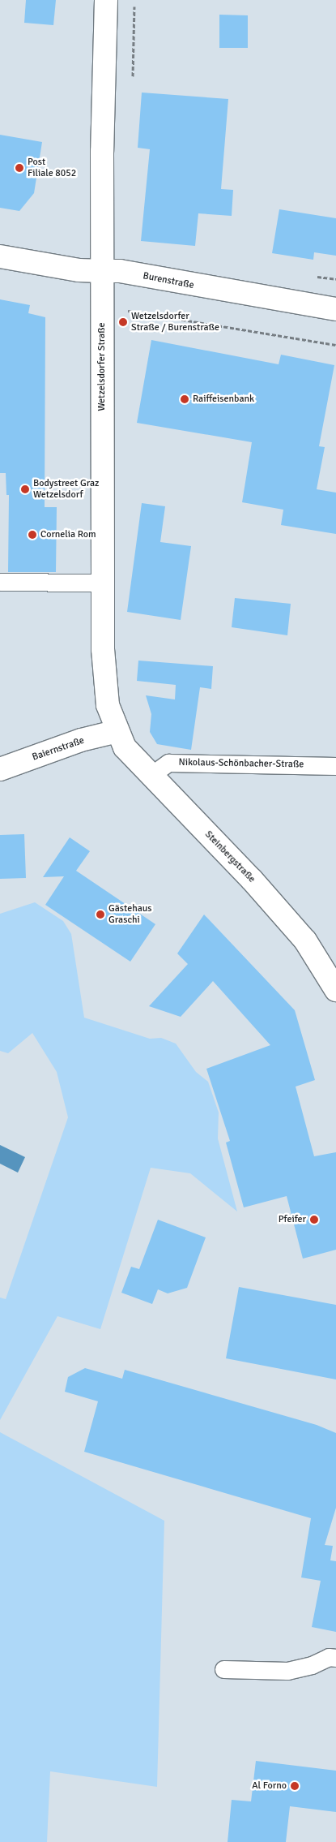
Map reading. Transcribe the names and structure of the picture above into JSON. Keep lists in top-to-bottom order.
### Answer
{
  "streets": {
    "main road": [
      "Burenstraße",
      "Wetzelsdorfer Straße",
      "Baiernstraße",
      "Steinbergstraße"
    ],
    "lane": ["Nikolaus-Schönbacher-Straße"]
  },
  "crossings": [
    ["Burenstraße", "Wetzelsdorfer Straße"],
    ["Wetzelsdorfer Straße", "Baiernstraße"],
    ["Wetzelsdorfer Straße", "Steinbergstraße"],
    ["Baiernstraße", "Steinbergstraße"],
    ["Nikolaus-Schönbacher-Straße", "Steinbergstraße"]
  ],
  "places": [
    "Post Filiale 8052",
    "Wetzelsdorfer Straße / Burenstraße",
    "Raiffeisenbank",
    "Bodystreet Graz Wetzelsdorf",
    "Cornelia Rom",
    "Gästehaus Graschi",
    "Pfeifer",
    "Al Forno"
  ]
}
